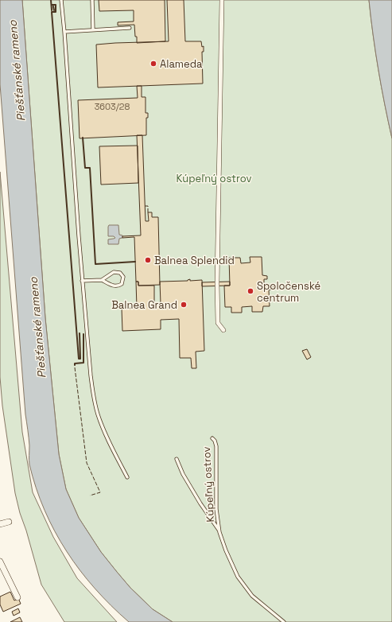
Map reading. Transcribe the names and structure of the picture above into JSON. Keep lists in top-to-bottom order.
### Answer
{
  "streets": {
    "lane": ["Kúpeľný ostrov"]
  },
  "water": ["Piešťanské rameno"],
  "parks": ["Kúpeľný ostrov"],
  "places": [
    "Alameda",
    "Balnea Splendid",
    "Spoločenské centrum",
    "Balnea Grand"
  ],
  "house_numbers": ["3603/28"]
}
